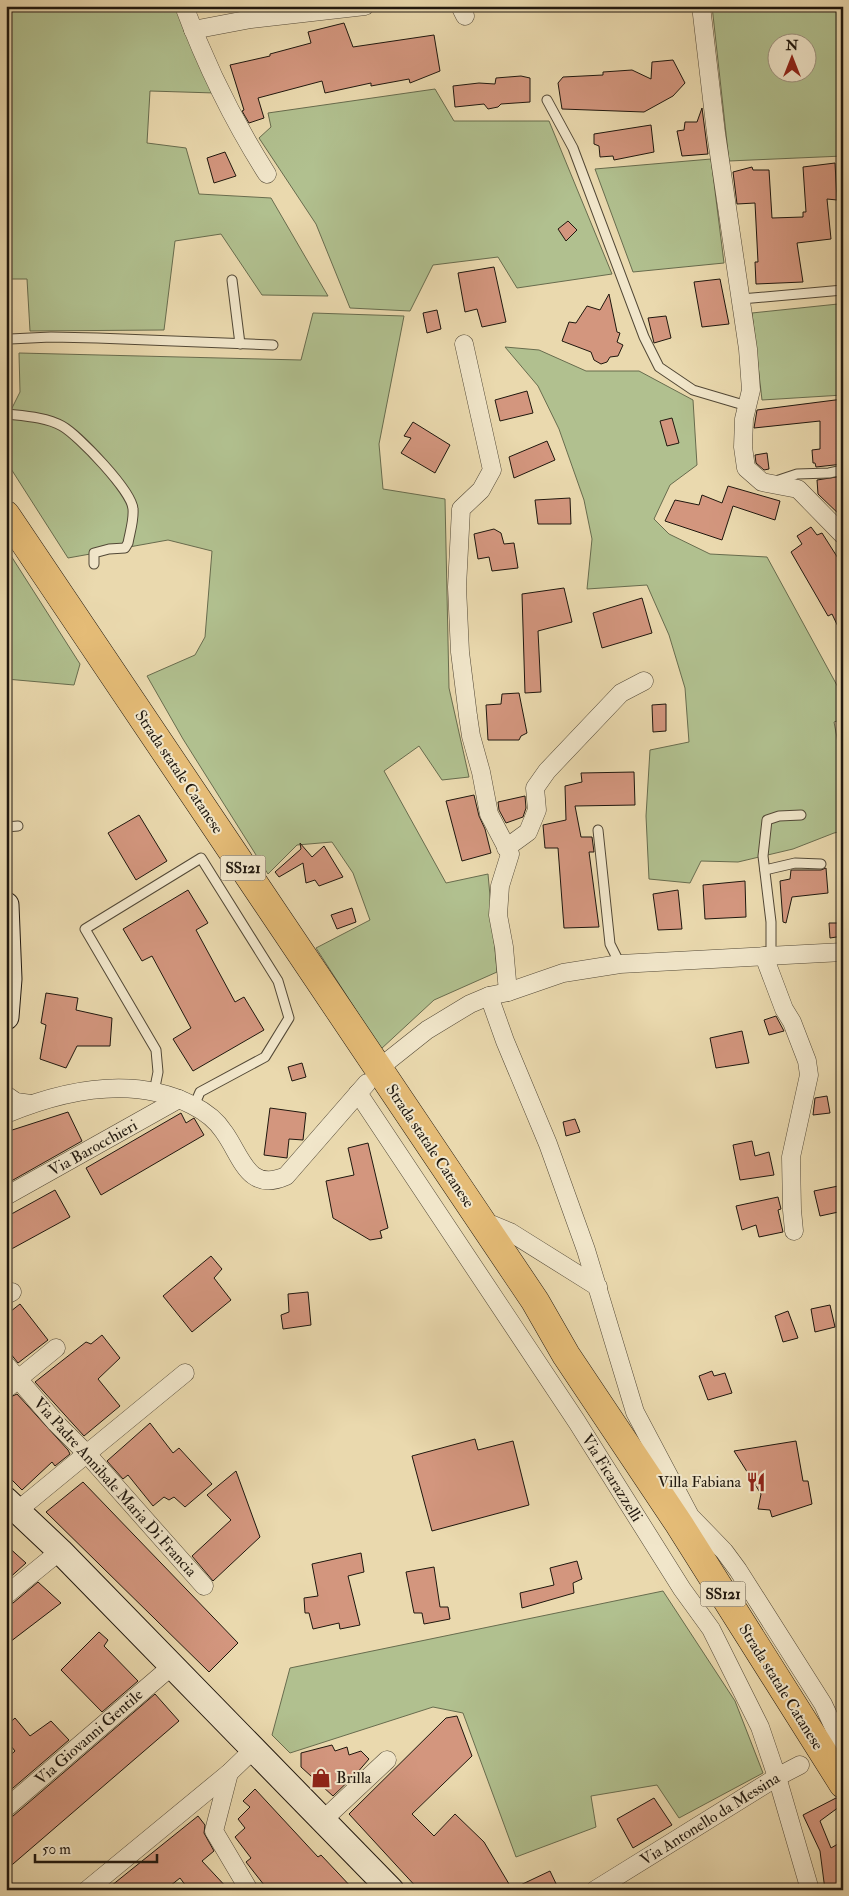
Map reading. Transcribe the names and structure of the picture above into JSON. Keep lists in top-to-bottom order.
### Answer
{
  "streets": {
    "main road": ["Strada statale Catanese", "SS121"],
    "street": [
      "Via Barocchieri",
      "Via Ficarazzelli",
      "Via Padre Annibale Maria Di Francia",
      "Via Giovanni Gentile",
      "Via Antonello da Messina"
    ]
  },
  "crossings": [
    ["Via Barocchieri", "Via Ficarazzelli"],
    ["Via Ficarazzelli", "Via Antonello da Messina"]
  ],
  "places": {
    "restaurant": ["Villa Fabiana"],
    "shop": ["Brilla"]
  },
  "scale_bar": "50 m",
  "north": "top"
}
